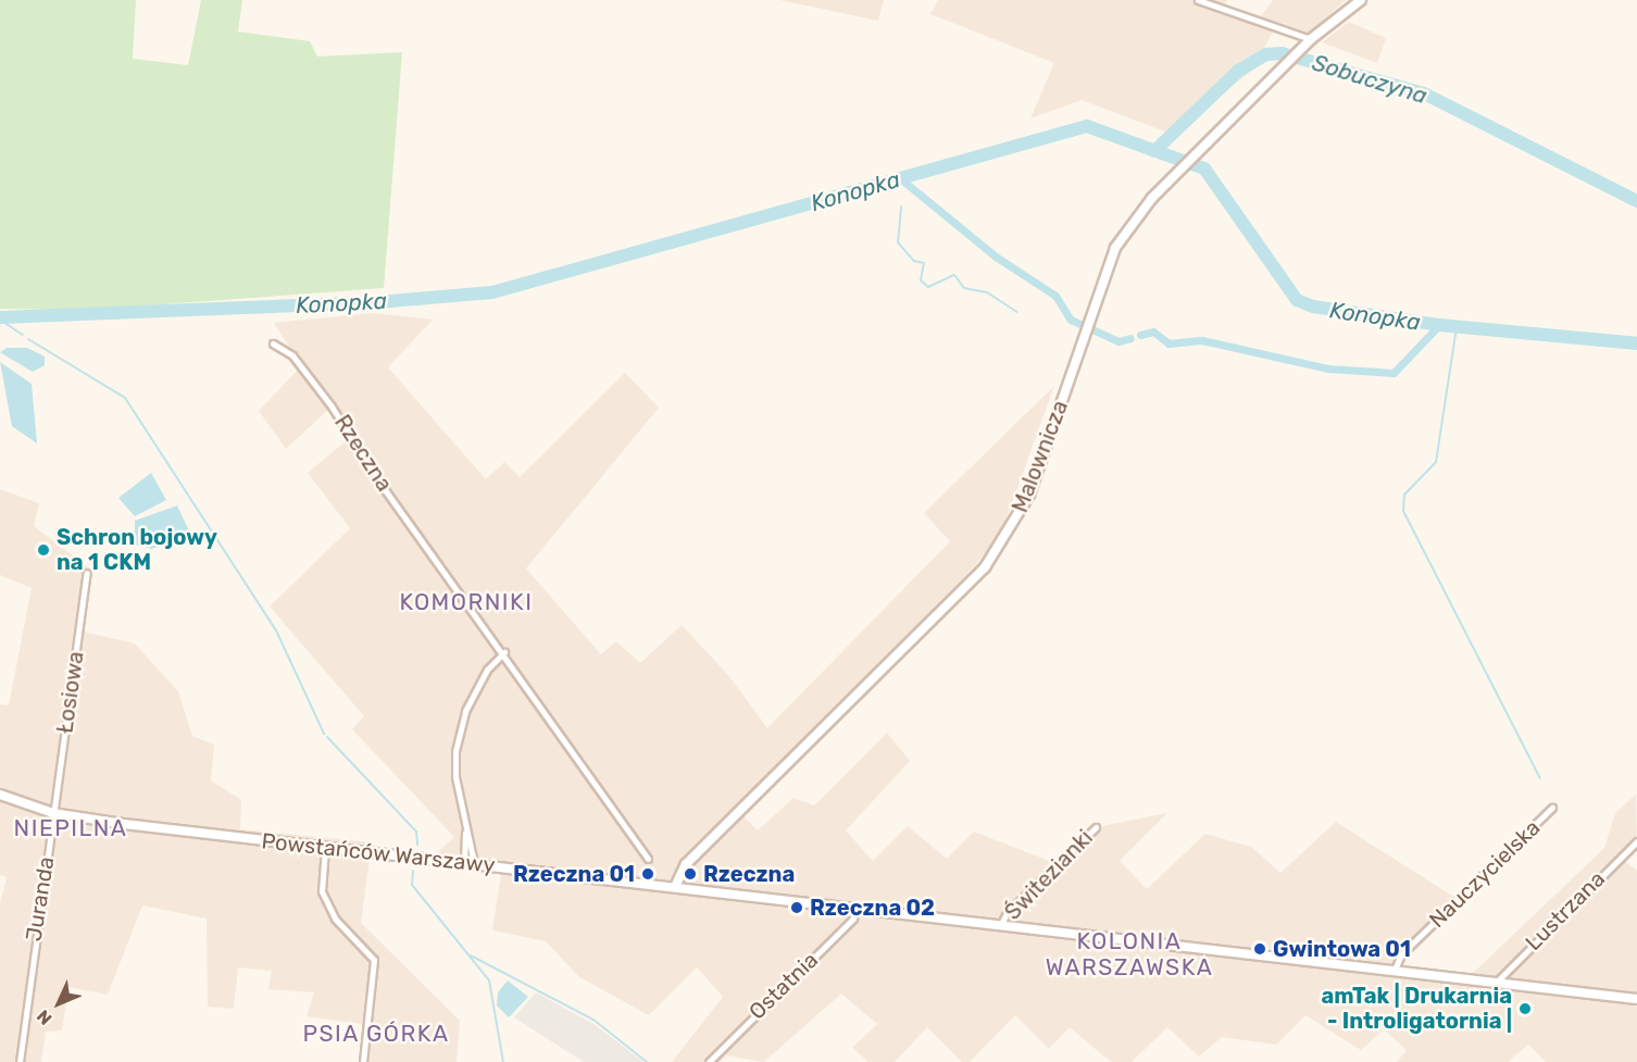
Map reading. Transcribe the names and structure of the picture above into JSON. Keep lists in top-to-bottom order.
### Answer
{
  "streets": {
    "main road": ["Malownicza", "Powstańców Warszawy"],
    "street": [
      "Rzeczna",
      "Łosiowa",
      "Nauczycielska",
      "Świtezianki",
      "Juranda",
      "Lustrzana",
      "Ostatnia"
    ]
  },
  "crossings": [
    ["Malownicza", "Powstańców Warszawy"],
    ["Łosiowa", "Powstańców Warszawy"],
    ["Łosiowa", "Juranda"],
    ["Powstańców Warszawy", "Nauczycielska"],
    ["Powstańców Warszawy", "Świtezianki"],
    ["Powstańców Warszawy", "Juranda"],
    ["Powstańców Warszawy", "Lustrzana"],
    ["Powstańców Warszawy", "Ostatnia"]
  ],
  "districts": [
    "KOMORNIKI",
    "NIEPILNA",
    "KOLONIA WARSZAWSKA",
    "PSIA GÓRKA"
  ],
  "water": ["Sobuczyna", "Konopka"],
  "places": [
    "Schron bojowy na 1 CKM",
    "Rzeczna 01",
    "Rzeczna",
    "Rzeczna 02",
    "Gwintowa 01",
    "amTak | Drukarnia - Introligatornia |"
  ],
  "north": "bottom left"
}
